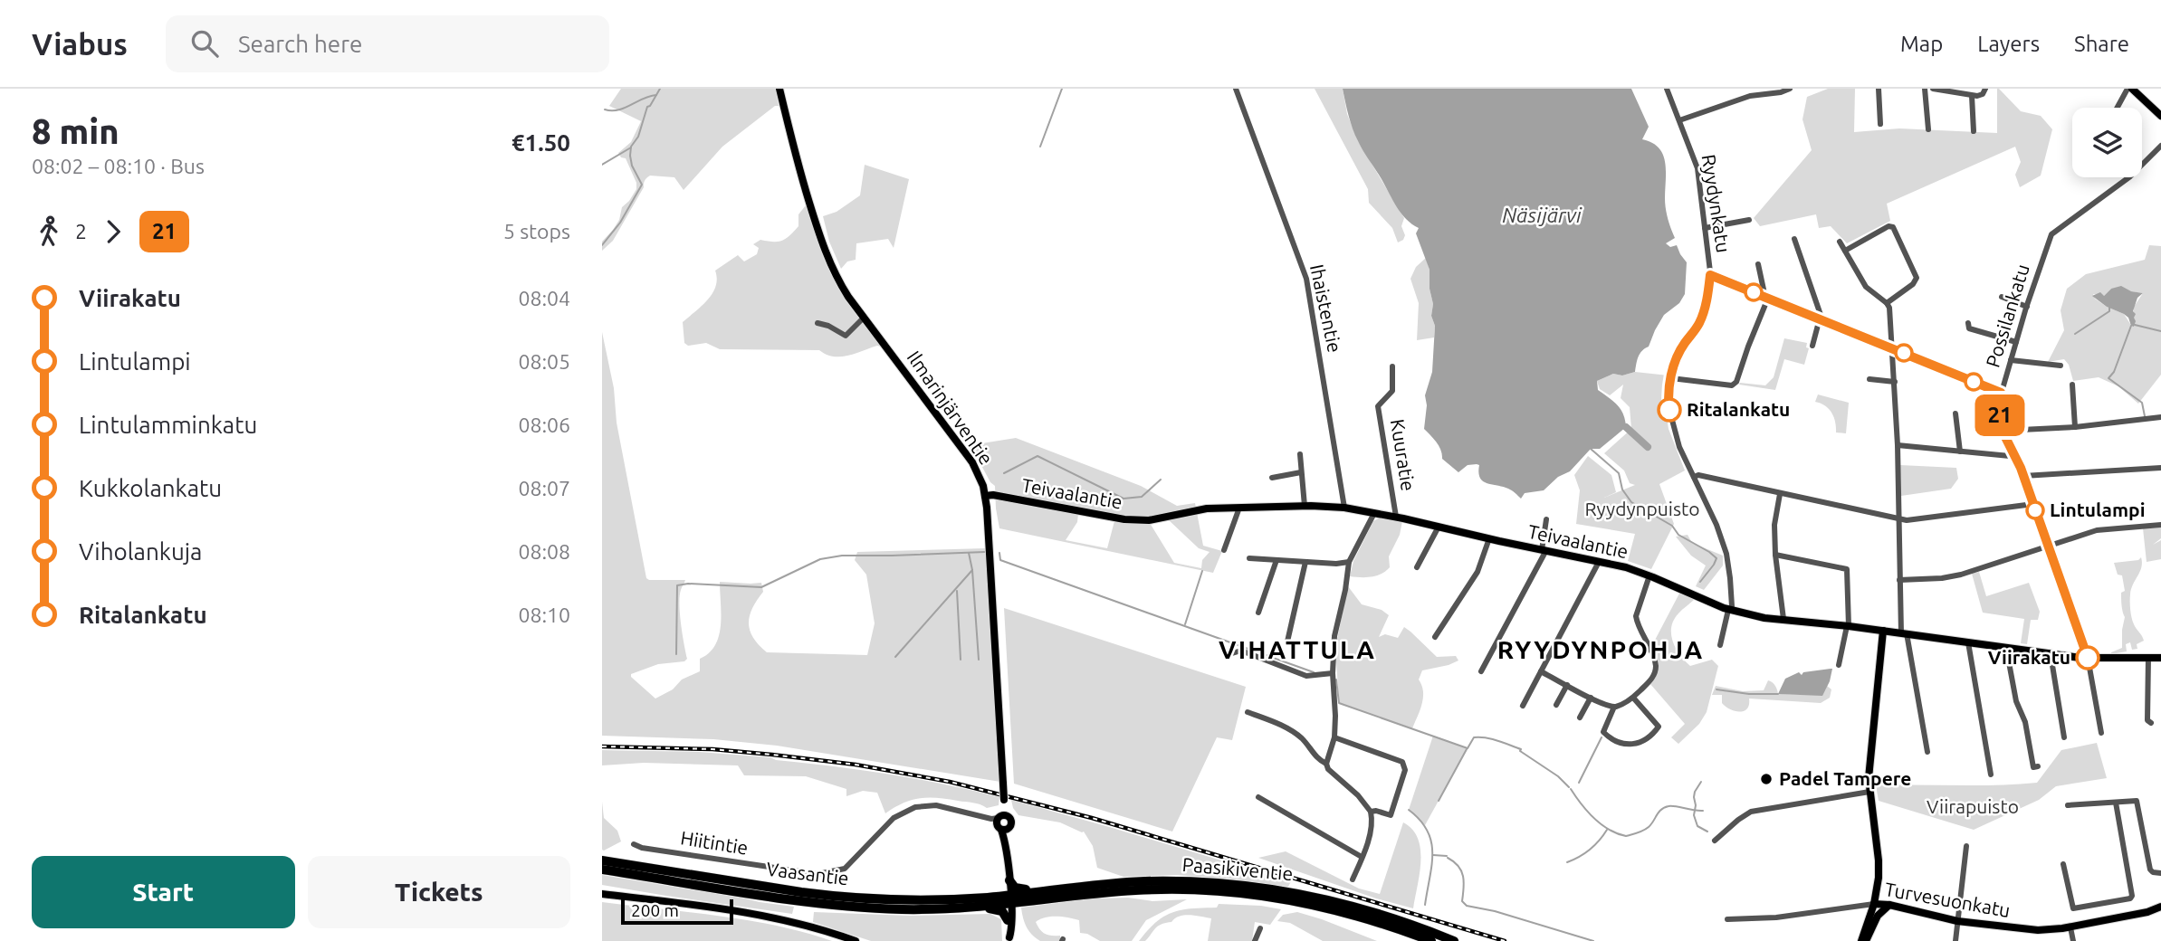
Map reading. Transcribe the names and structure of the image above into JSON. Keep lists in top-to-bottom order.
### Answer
{
  "streets": {
    "highway": ["Paasikiventie", "Vaasantie"],
    "main road": ["Ilmarinjärventie", "Teivaalantie", "Turvesuonkatu"],
    "street": [
      "Ryydynkatu",
      "Ihaistentie",
      "Possilankatu",
      "Kuuratie",
      "Hiitintie"
    ]
  },
  "crossings": [
    ["Ryydynkatu", "Teivaalantie"],
    ["Ihaistentie", "Teivaalantie"],
    ["Possilankatu", "Teivaalantie"],
    ["Ilmarinjärventie", "Teivaalantie"],
    ["Ilmarinjärventie", "Hiitintie"],
    ["Ilmarinjärventie", "Paasikiventie"],
    ["Ilmarinjärventie", "Vaasantie"],
    ["Kuuratie", "Teivaalantie"],
    ["Paasikiventie", "Vaasantie"]
  ],
  "districts": ["VIHATTULA", "RYYDYNPOHJA"],
  "water": ["Näsijärvi"],
  "parks": ["Ryydynpuisto", "Viirapuisto"],
  "places": [
    "Ritalankatu",
    "Lintulampi",
    "Viirakatu",
    "Padel Tampere"
  ],
  "lines": ["bus line 21"],
  "scale_bar": "200 m",
  "page": {
    "header": "Viabus",
    "search": "Search here",
    "nav": ["Map", "Layers", "Share"],
    "heading": ["8 min", "08:02 – 08:10 · Bus", "€1.50"],
    "on_map": "21",
    "legs": ["2", "21", "5 stops"],
    "list": [
      {
        "name": "Viirakatu",
        "value": "08:04"
      },
      {
        "name": "Lintulampi",
        "value": "08:05"
      },
      {
        "name": "Lintulamminkatu",
        "value": "08:06"
      },
      {
        "name": "Kukkolankatu",
        "value": "08:07"
      },
      {
        "name": "Viholankuja",
        "value": "08:08"
      },
      {
        "name": "Ritalankatu",
        "value": "08:10"
      }
    ],
    "buttons": ["Start", "Tickets"],
    "scale": "200 m"
  }
}
